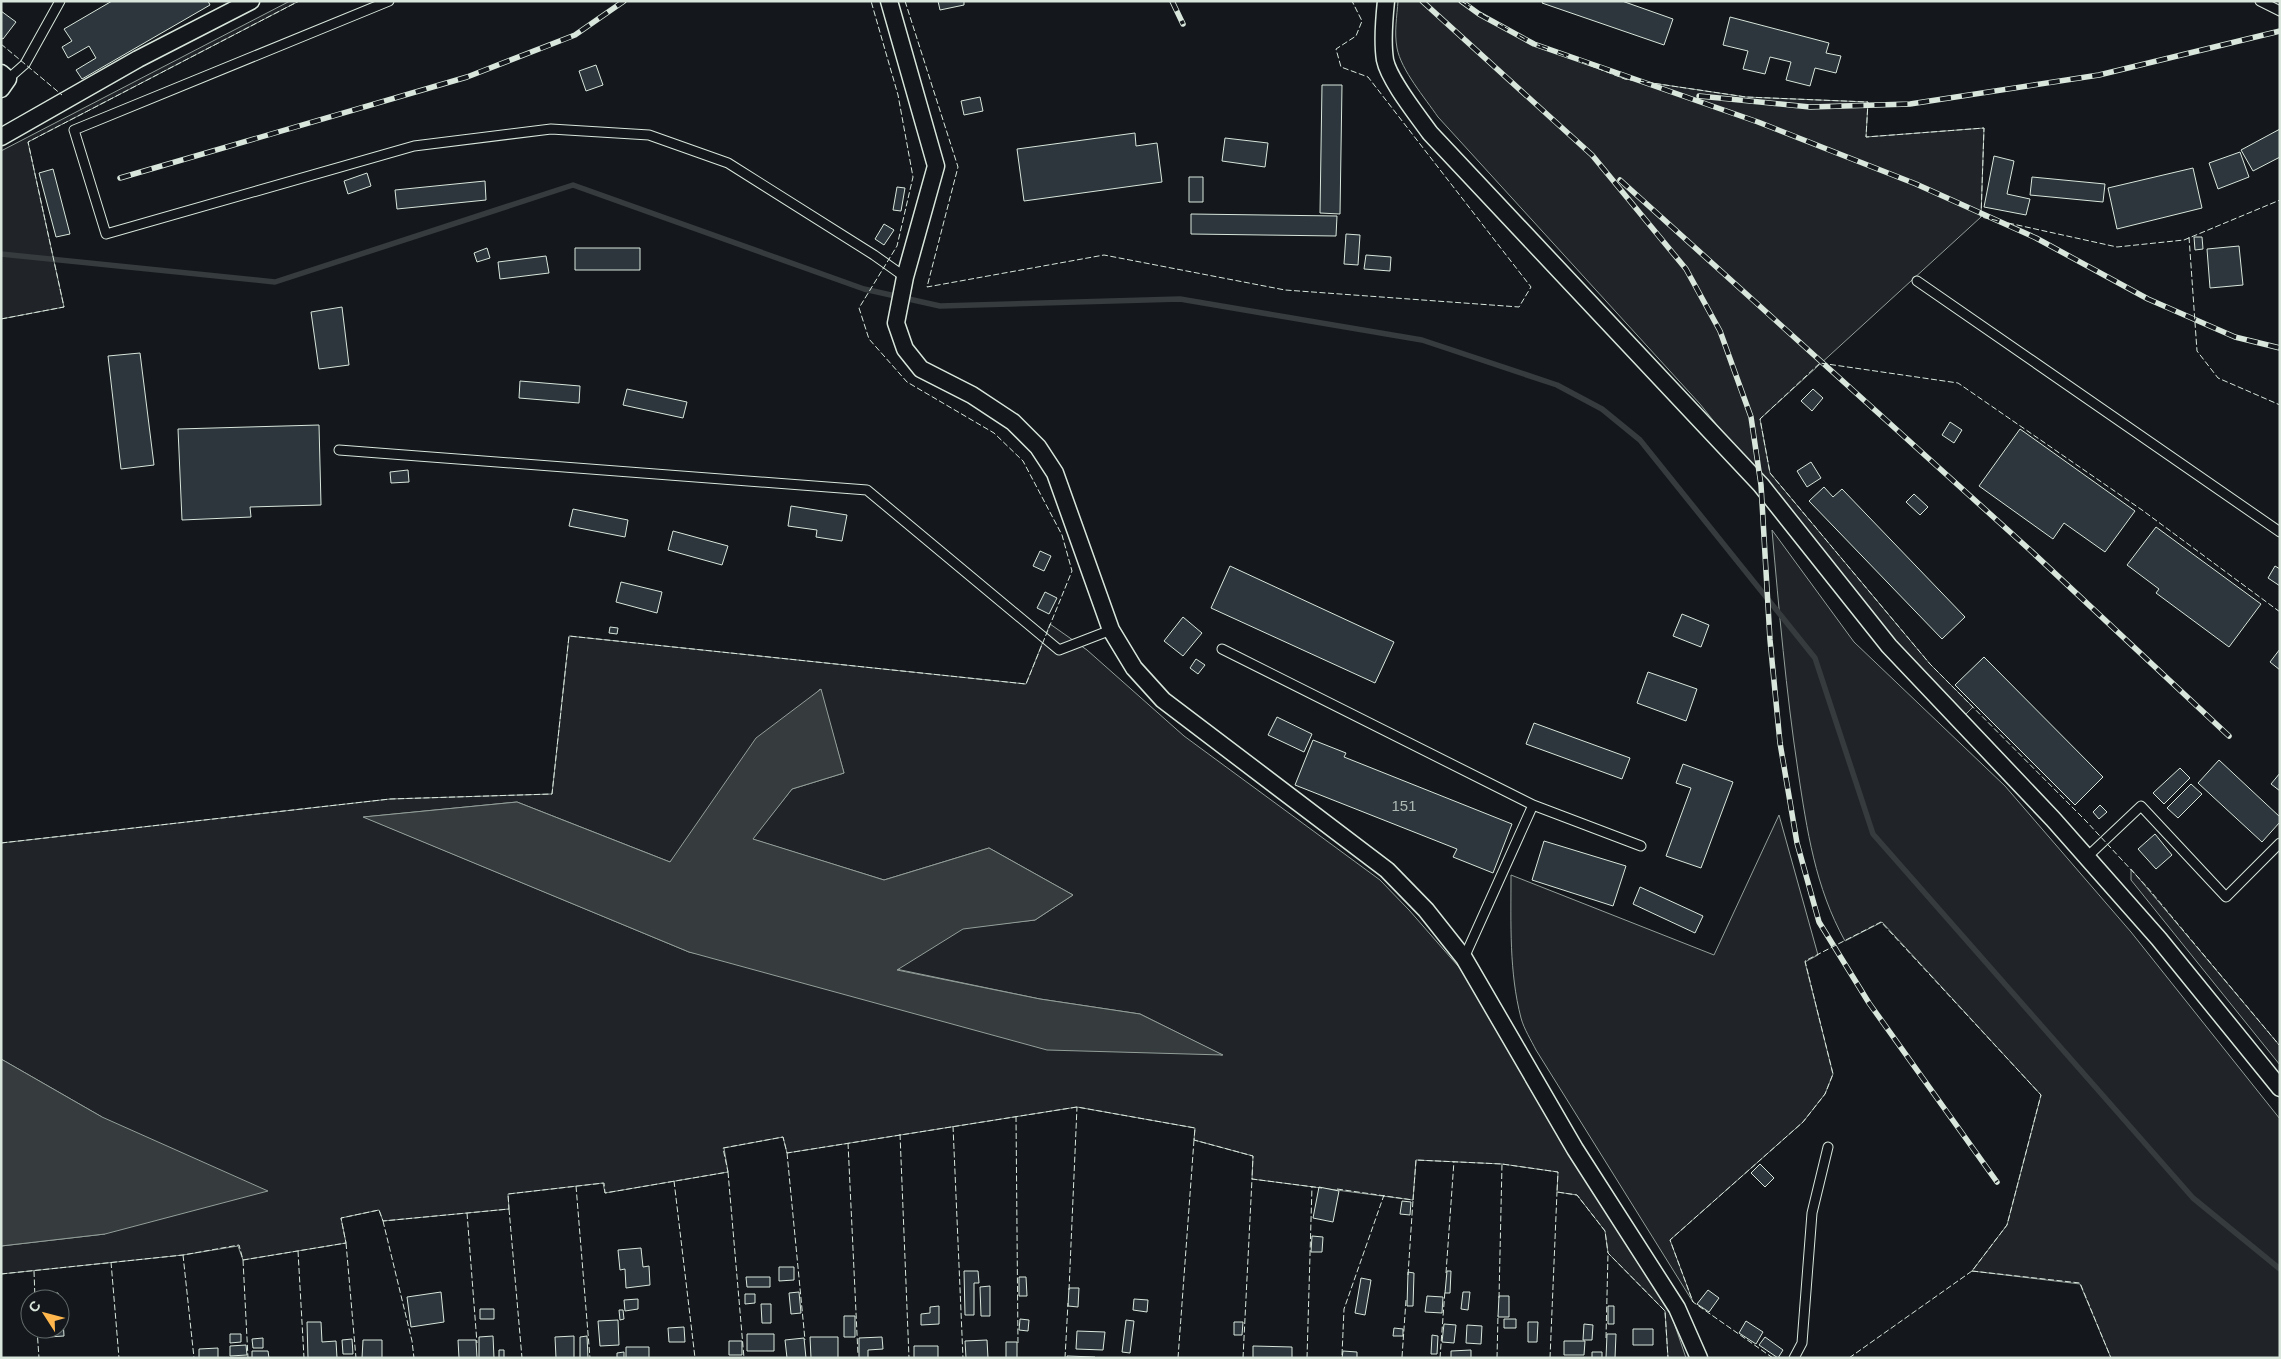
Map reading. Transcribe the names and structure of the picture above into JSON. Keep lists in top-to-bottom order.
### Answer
{
  "house_numbers": ["151"],
  "north": "top left"
}
